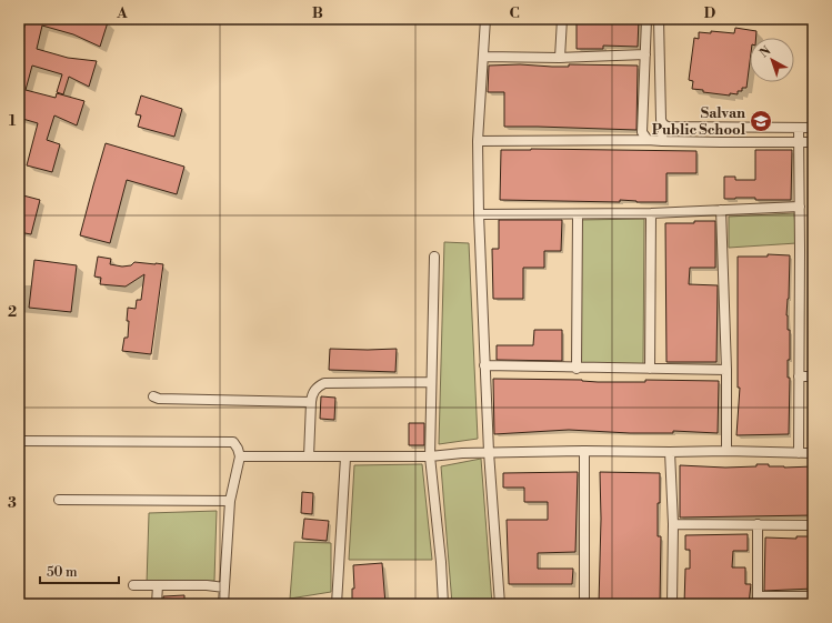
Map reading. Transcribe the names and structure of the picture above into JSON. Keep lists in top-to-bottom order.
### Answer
{
  "places": {
    "school or university": ["Salvan Public School"]
  },
  "scale_bar": "50 m",
  "north": "top left",
  "grid": {
    "columns": [
      "A",
      "B",
      "C",
      "D"
    ],
    "rows": ["1", "2", "3"]
  }
}
